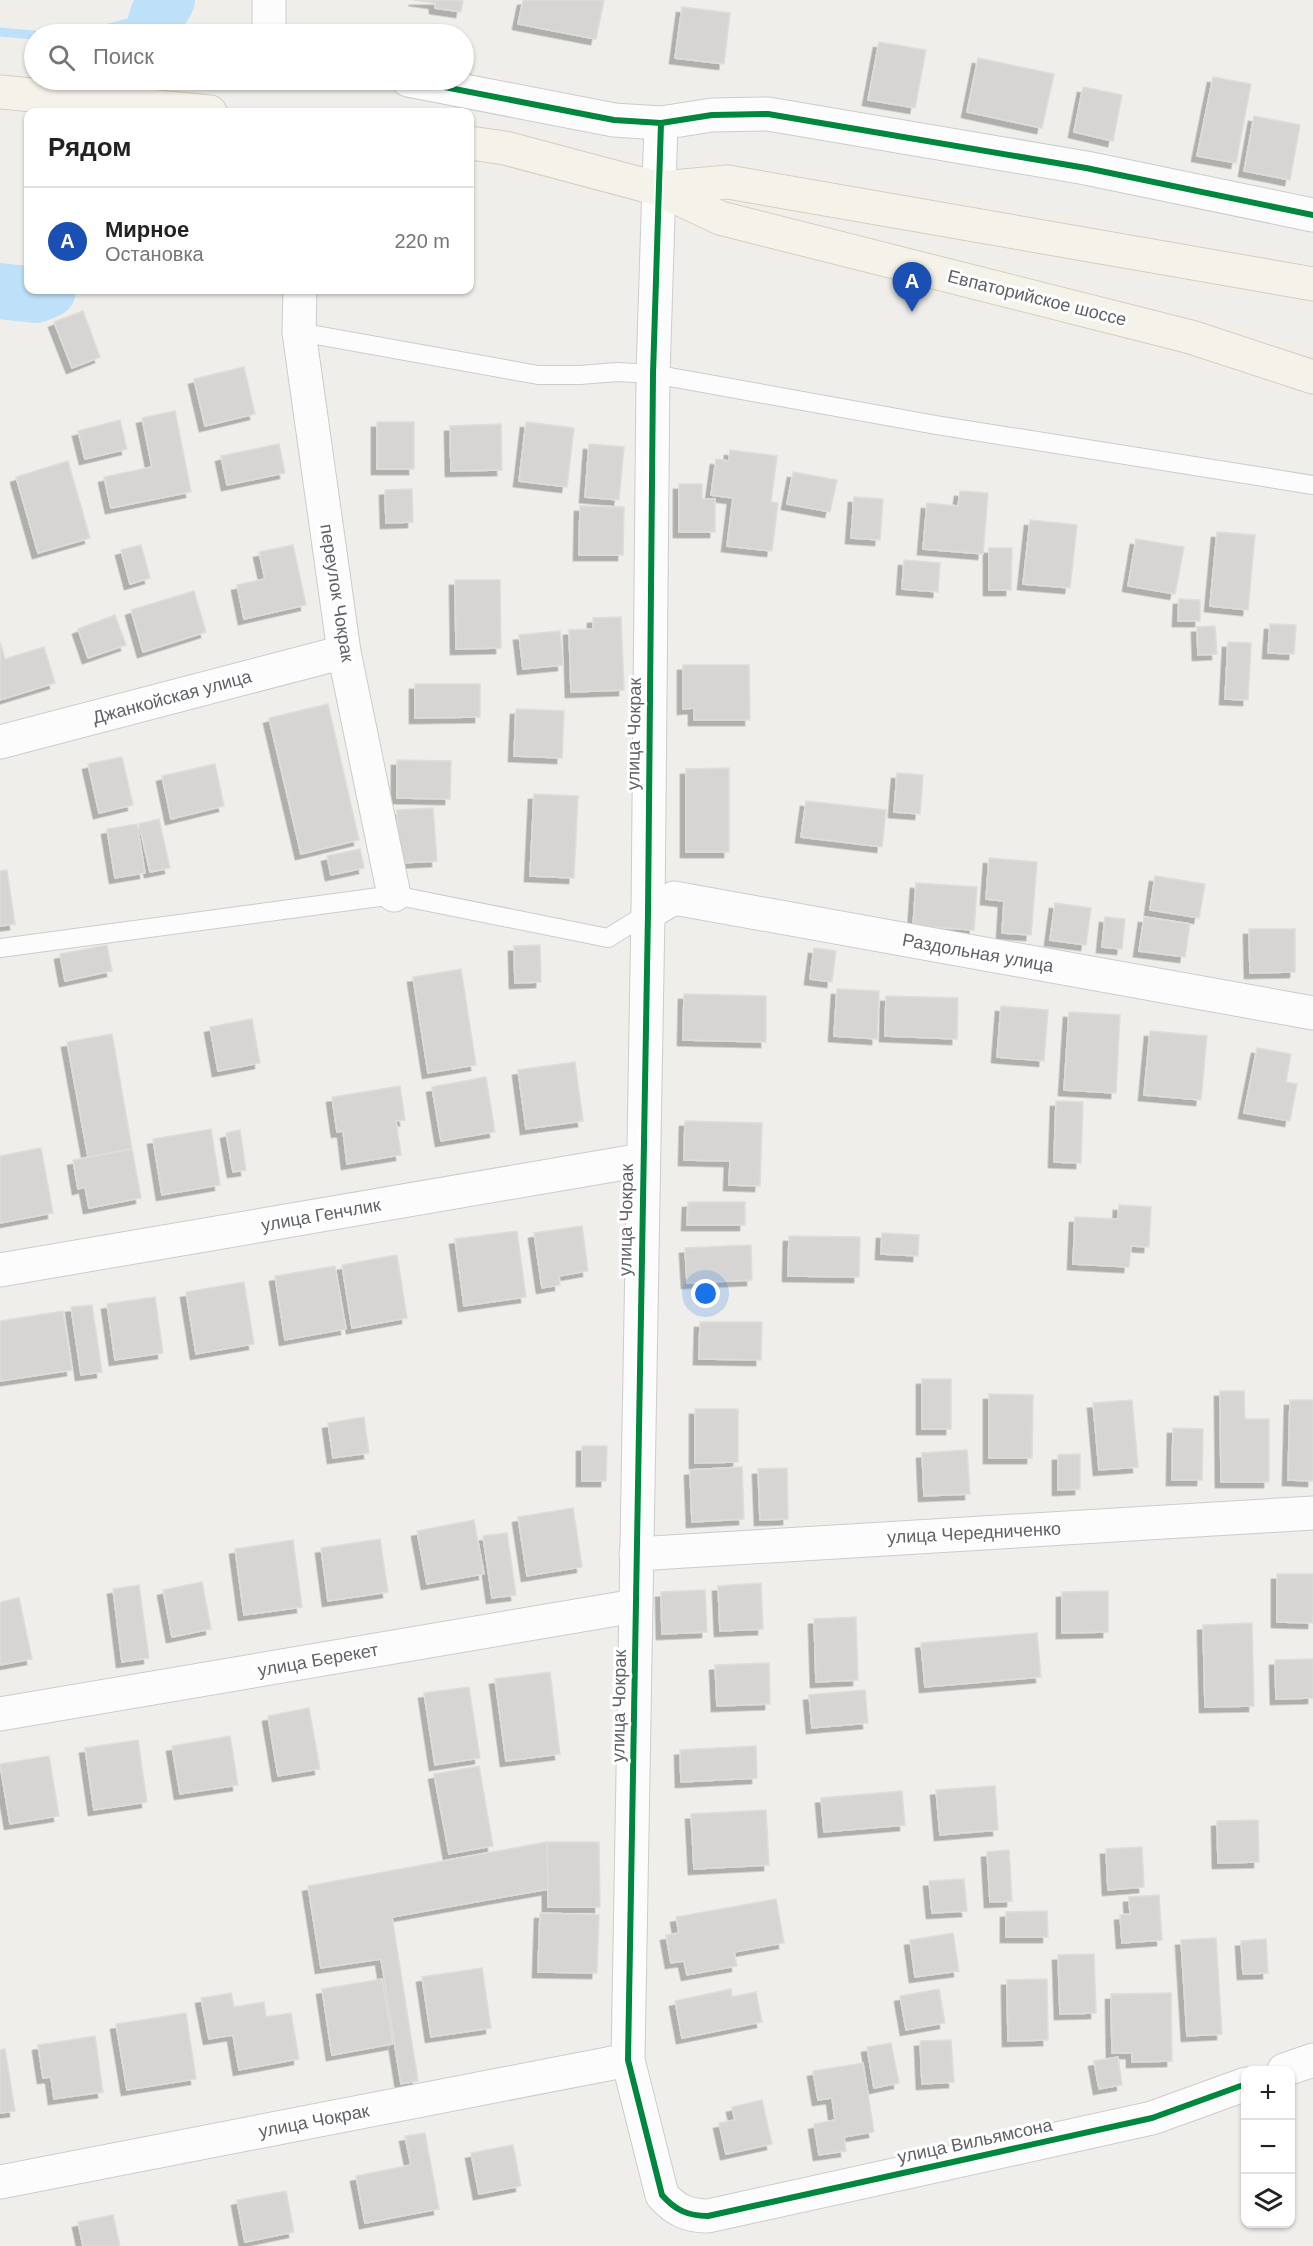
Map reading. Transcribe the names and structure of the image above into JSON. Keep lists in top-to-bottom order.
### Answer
{
  "streets": {
    "main road": ["Евпаторийское шоссе"],
    "street": [
      "переулок Чокрак",
      "Джанкойская улица",
      "улица Чокрак",
      "Раздольная улица",
      "улица Генчлик",
      "улица Чередниченко",
      "улица Берекет",
      "улица Вильямсона"
    ]
  },
  "crossings": [
    ["Евпаторийское шоссе", "улица Чокрак"],
    ["переулок Чокрак", "Джанкойская улица"],
    ["улица Чокрак", "Раздольная улица"],
    ["улица Чокрак", "улица Генчлик"],
    ["улица Чокрак", "улица Чередниченко"],
    ["улица Чокрак", "улица Берекет"],
    ["улица Чокрак", "улица Вильямсона"]
  ],
  "page": {
    "search": "Поиск",
    "heading": "Рядом",
    "list": [
      {
        "mark": "A",
        "name": "Мирное",
        "note": "Остановка",
        "value": "220 m"
      }
    ],
    "pins": "A",
    "map_buttons": ["+", "−"]
  }
}
